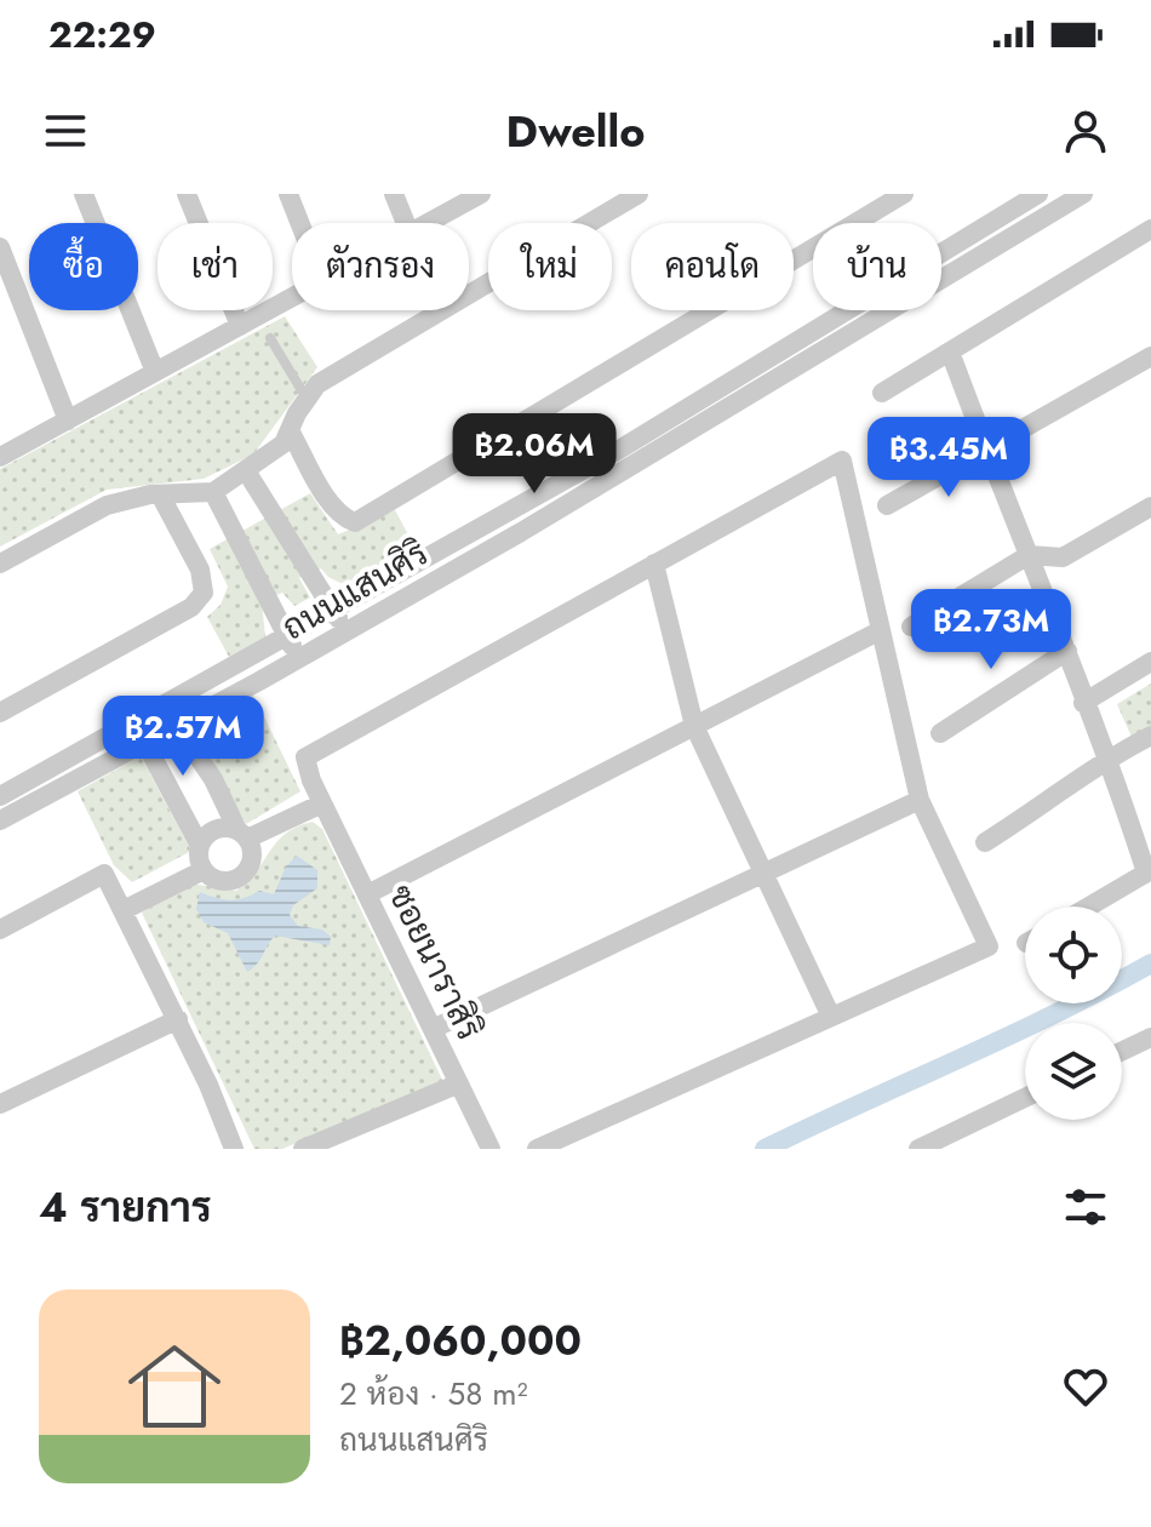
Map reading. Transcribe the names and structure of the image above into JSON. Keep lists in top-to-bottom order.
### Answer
{
  "streets": {
    "street": ["ถนนแสนศิริ", "ซอยนาราสิริ"]
  },
  "page": {
    "status": "22:29",
    "header": "Dwello",
    "chip": [
      "ซื้อ",
      "เช่า",
      "ตัวกรอง",
      "ใหม่",
      "คอนโด",
      "บ้าน"
    ],
    "price": [
      "฿2.06M",
      "฿3.45M",
      "฿2.73M",
      "฿2.57M"
    ],
    "heading": "4 รายการ",
    "list": [
      {
        "name": "฿2,060,000",
        "note": "2 ห้อง · 58 m² · ถนนแสนศิริ"
      }
    ]
  }
}
